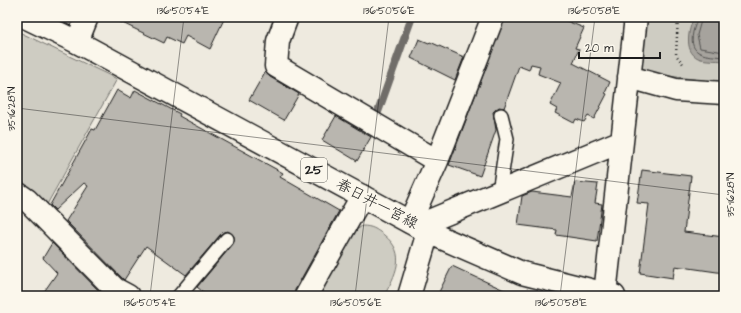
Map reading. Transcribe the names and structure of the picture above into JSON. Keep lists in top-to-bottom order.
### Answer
{
  "streets": {
    "street": ["25", "春日井一宮線"]
  },
  "scale_bar": "20 m",
  "coordinates": [
    "136°50'54\"E",
    "136°50'56\"E",
    "136°50'58\"E",
    "35°16'28\"N"
  ]
}
